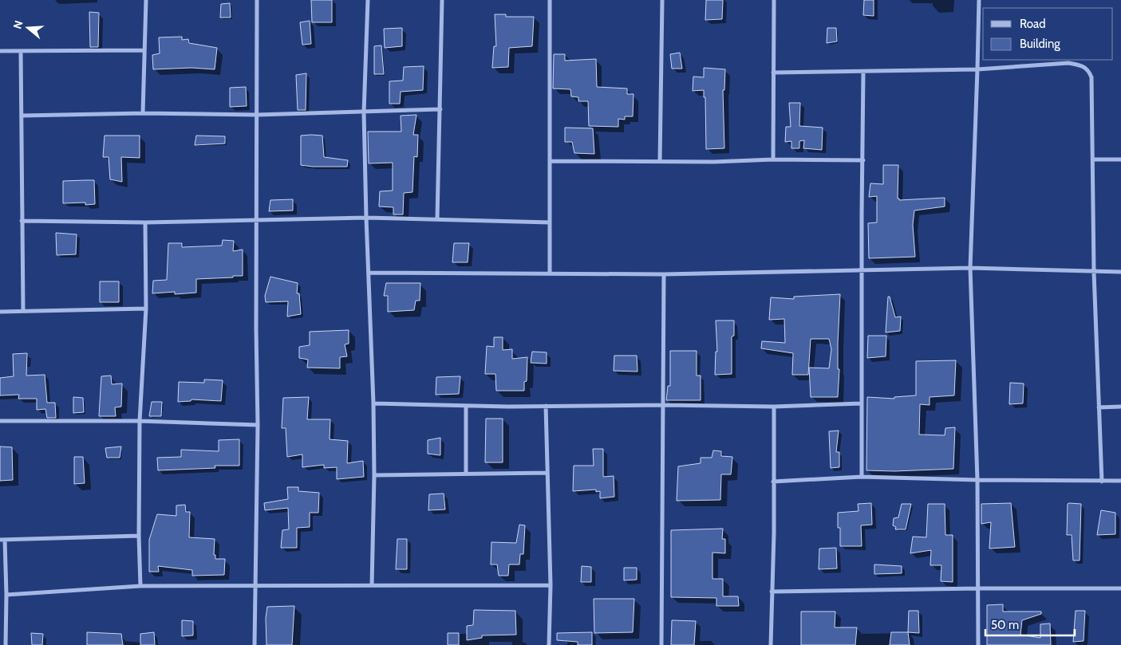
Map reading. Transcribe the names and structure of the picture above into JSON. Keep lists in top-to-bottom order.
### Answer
{
  "legend": ["Road", "Building"],
  "scale_bar": "50 m",
  "north": "left"
}
